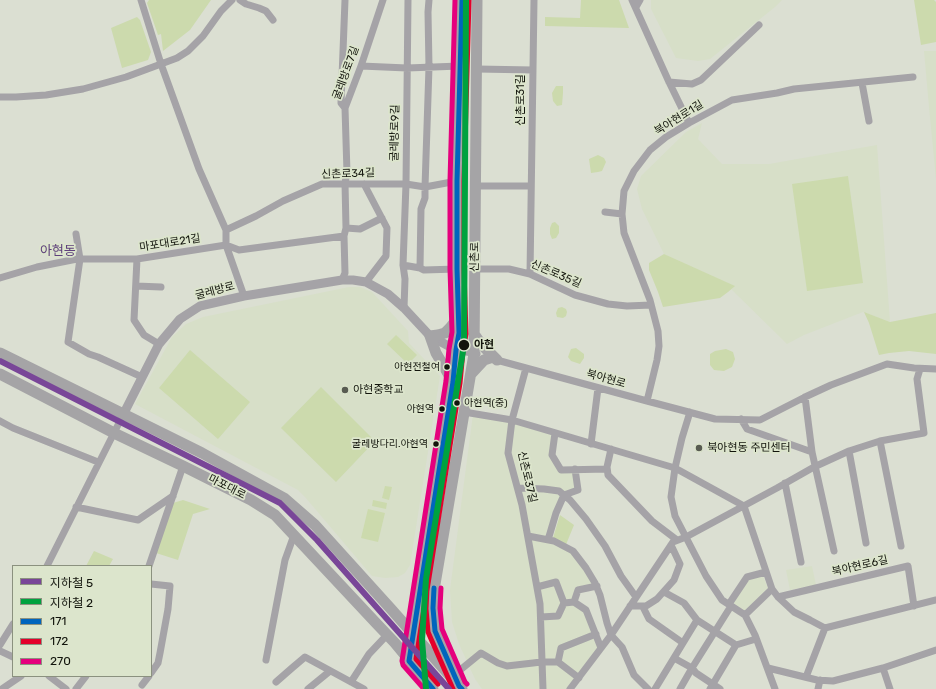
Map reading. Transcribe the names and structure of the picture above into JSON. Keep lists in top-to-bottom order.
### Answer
{
  "streets": {
    "main road": ["신촌로", "마포대로"],
    "street": [
      "굴레방로7길",
      "신촌로31길",
      "북아현로1길",
      "굴레방로9길",
      "신촌로34길",
      "마포대로21길",
      "신촌로35길",
      "굴레방로",
      "북아현로",
      "신촌로37길",
      "북아현로6길"
    ]
  },
  "crossings": [
    ["굴레방로7길", "신촌로34길"],
    ["굴레방로7길", "마포대로21길"],
    ["굴레방로7길", "굴레방로"],
    ["신촌로31길", "신촌로"],
    ["신촌로31길", "신촌로35길"],
    ["북아현로1길", "신촌로35길"],
    ["북아현로1길", "북아현로"],
    ["굴레방로9길", "신촌로34길"],
    ["굴레방로9길", "굴레방로"],
    ["신촌로34길", "신촌로"],
    ["신촌로", "신촌로35길"],
    ["신촌로", "굴레방로"],
    ["신촌로", "북아현로"],
    ["신촌로", "마포대로"],
    ["굴레방로", "북아현로"],
    ["굴레방로", "마포대로"],
    ["북아현로", "신촌로37길"]
  ],
  "districts": ["아현동"],
  "places": [
    "아현",
    "아현전철여",
    "아현중학교",
    "아현역(중)",
    "아현역",
    "굴레방다리.아현역",
    "북아현동 주민센터"
  ],
  "lines": [
    "metro line 2",
    "transit line 171",
    "transit line 172",
    "transit line 270",
    "metro line 5"
  ],
  "legend": [
    "지하철 5",
    "지하철 2",
    "171",
    "172",
    "270"
  ]
}
